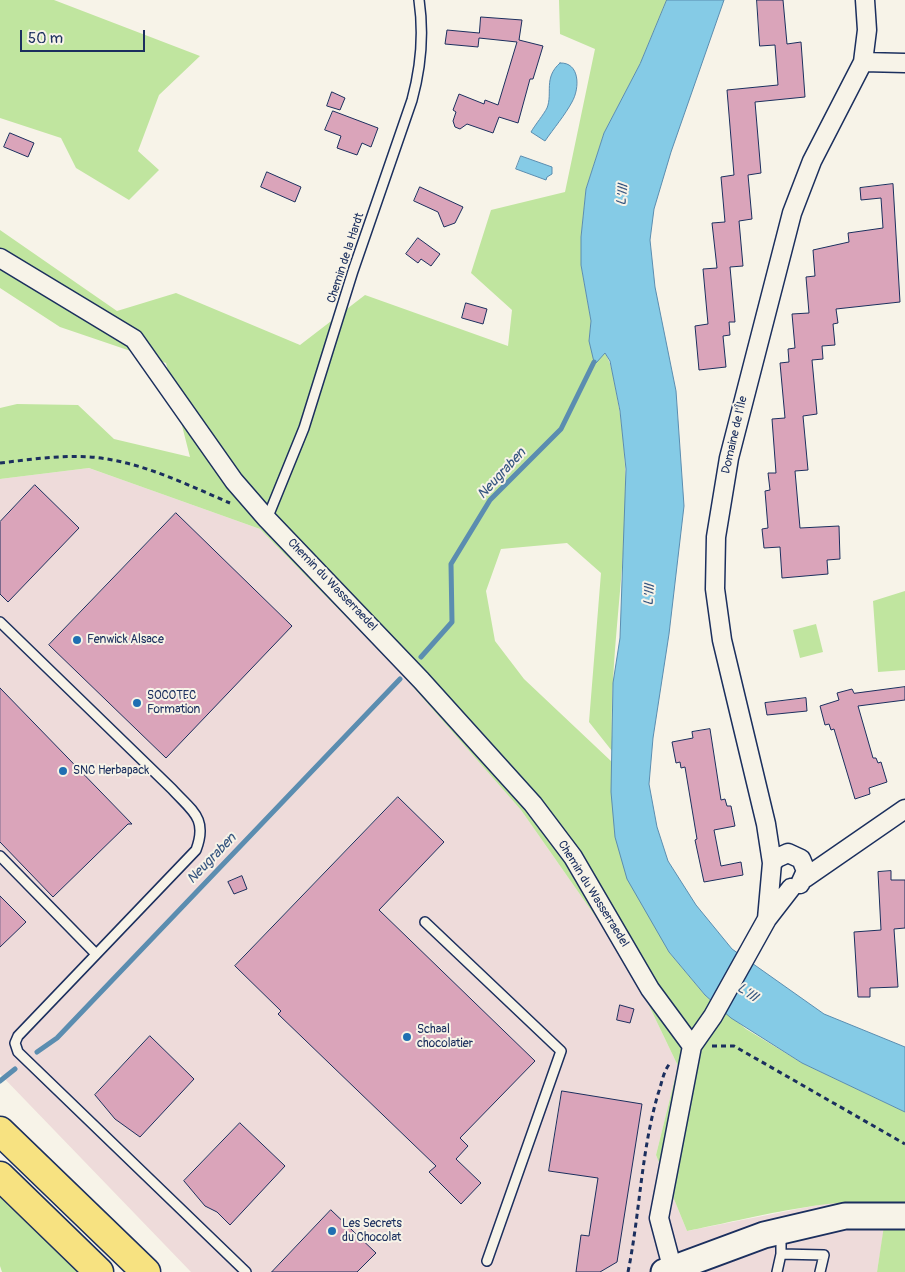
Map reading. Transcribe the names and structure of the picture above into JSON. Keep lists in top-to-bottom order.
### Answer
{
  "streets": {
    "street": ["Domaine de l'Île", "Chemin du Wasserraedel"],
    "lane": ["Chemin de la Hardt"]
  },
  "crossings": [
    ["Chemin de la Hardt", "Chemin du Wasserraedel"],
    ["Domaine de l'Île", "Chemin du Wasserraedel"]
  ],
  "water": ["L'Ill", "Neugraben"],
  "places": [
    "Fenwick Alsace",
    "SOCOTEC Formation",
    "SNC Herbapack",
    "Schaal chocolatier",
    "Les Secrets du Chocolat"
  ],
  "scale_bar": "50 m"
}
